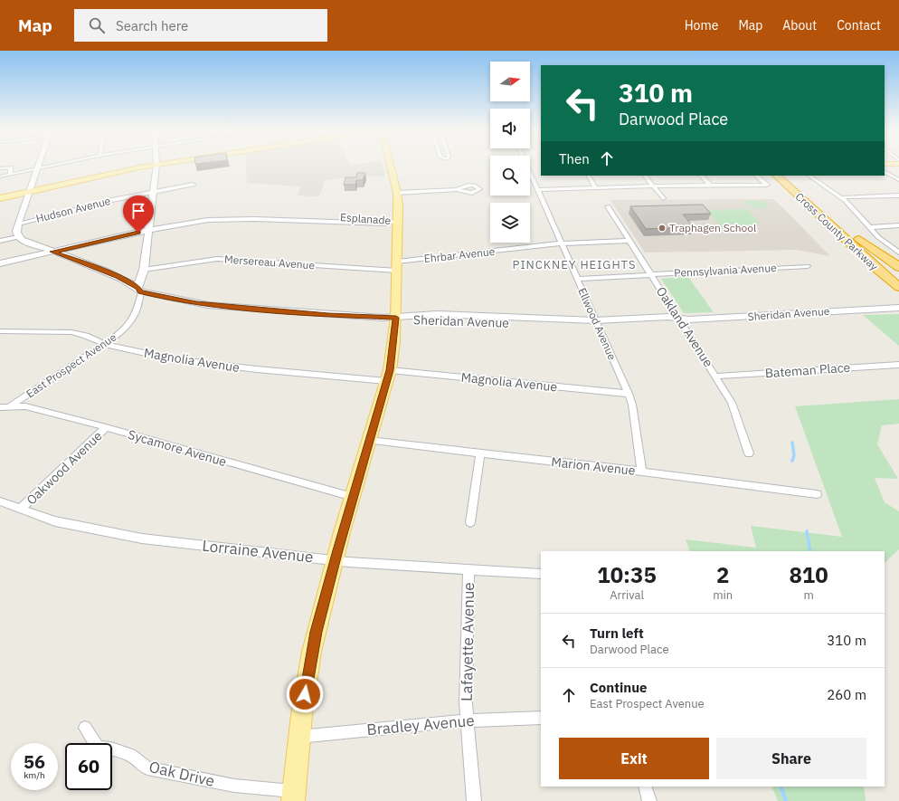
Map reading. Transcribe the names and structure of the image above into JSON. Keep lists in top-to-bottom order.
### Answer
{
  "streets": {
    "highway": ["Cross County Parkway"],
    "street": [
      "Hudson Avenue",
      "Esplanade",
      "Ehrbar Avenue",
      "Mersereau Avenue",
      "Pennsylvania Avenue",
      "Sheridan Avenue",
      "Ellwood Avenue",
      "Oakland Avenue",
      "Magnolia Avenue",
      "East Prospect Avenue",
      "Bateman Place",
      "Sycamore Avenue",
      "Marion Avenue",
      "Oakwood Avenue",
      "Lorraine Avenue",
      "Lafayette Avenue",
      "Bradley Avenue",
      "Oak Drive"
    ]
  },
  "crossings": [
    ["Ehrbar Avenue", "Mersereau Avenue"],
    ["Ehrbar Avenue", "Ellwood Avenue"],
    ["Ehrbar Avenue", "Oakland Avenue"],
    ["Pennsylvania Avenue", "Ellwood Avenue"],
    ["Pennsylvania Avenue", "Oakland Avenue"],
    ["Sheridan Avenue", "Ellwood Avenue"],
    ["Sheridan Avenue", "Oakland Avenue"],
    ["Sheridan Avenue", "East Prospect Avenue"],
    ["Ellwood Avenue", "Magnolia Avenue"],
    ["Ellwood Avenue", "Marion Avenue"],
    ["Oakland Avenue", "Bateman Place"],
    ["Magnolia Avenue", "East Prospect Avenue"],
    ["East Prospect Avenue", "Sycamore Avenue"],
    ["Sycamore Avenue", "Oakwood Avenue"],
    ["Oakwood Avenue", "Lorraine Avenue"],
    ["Lorraine Avenue", "Lafayette Avenue"],
    ["Lafayette Avenue", "Bradley Avenue"]
  ],
  "districts": ["PINCKNEY HEIGHTS"],
  "places": ["Traphagen School"],
  "north": "right",
  "page": {
    "header": "Map",
    "search": "Search here",
    "nav": [
      "Home",
      "Map",
      "About",
      "Contact"
    ],
    "turn": ["310 m", "Darwood Place"],
    "then": "Then",
    "eta": [
      "10:35",
      "Arrival",
      "2",
      "min",
      "810",
      "m"
    ],
    "list": [
      {
        "name": "Turn left",
        "note": "Darwood Place",
        "value": "310 m"
      },
      {
        "name": "Continue",
        "note": "East Prospect Avenue",
        "value": "260 m"
      }
    ],
    "buttons": ["Exit", "Share"],
    "speed": "56 km/h",
    "limit": "60"
  }
}
